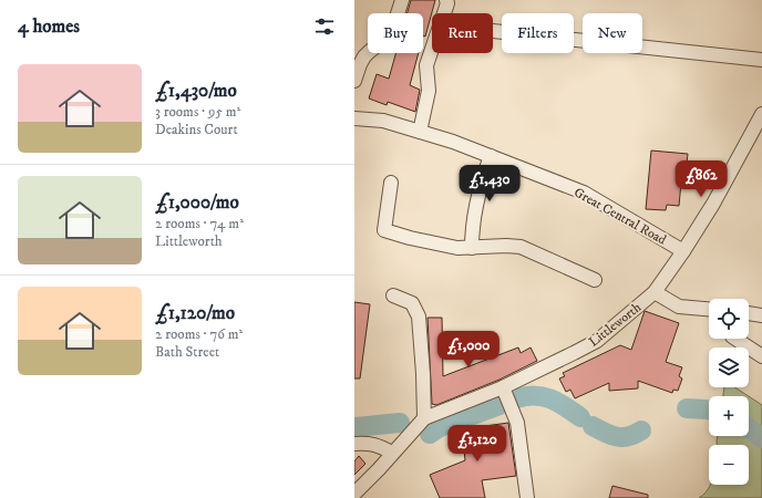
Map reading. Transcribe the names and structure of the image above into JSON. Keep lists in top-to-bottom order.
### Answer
{
  "streets": {
    "street": ["Great Central Road", "Littleworth"]
  },
  "crossings": [
    ["Great Central Road", "Littleworth"]
  ],
  "page": {
    "heading": "4 homes",
    "chip": [
      "Buy",
      "Rent",
      "Filters",
      "New"
    ],
    "list": [
      {
        "name": "£1,430/mo",
        "note": "3 rooms · 95 m² · Deakins Court"
      },
      {
        "name": "£1,000/mo",
        "note": "2 rooms · 74 m² · Littleworth"
      },
      {
        "name": "£1,120/mo",
        "note": "2 rooms · 76 m² · Bath Street"
      }
    ],
    "price": [
      "£862",
      "£1,430",
      "£1,000",
      "£1,120"
    ],
    "map_buttons": ["+", "−"]
  }
}
